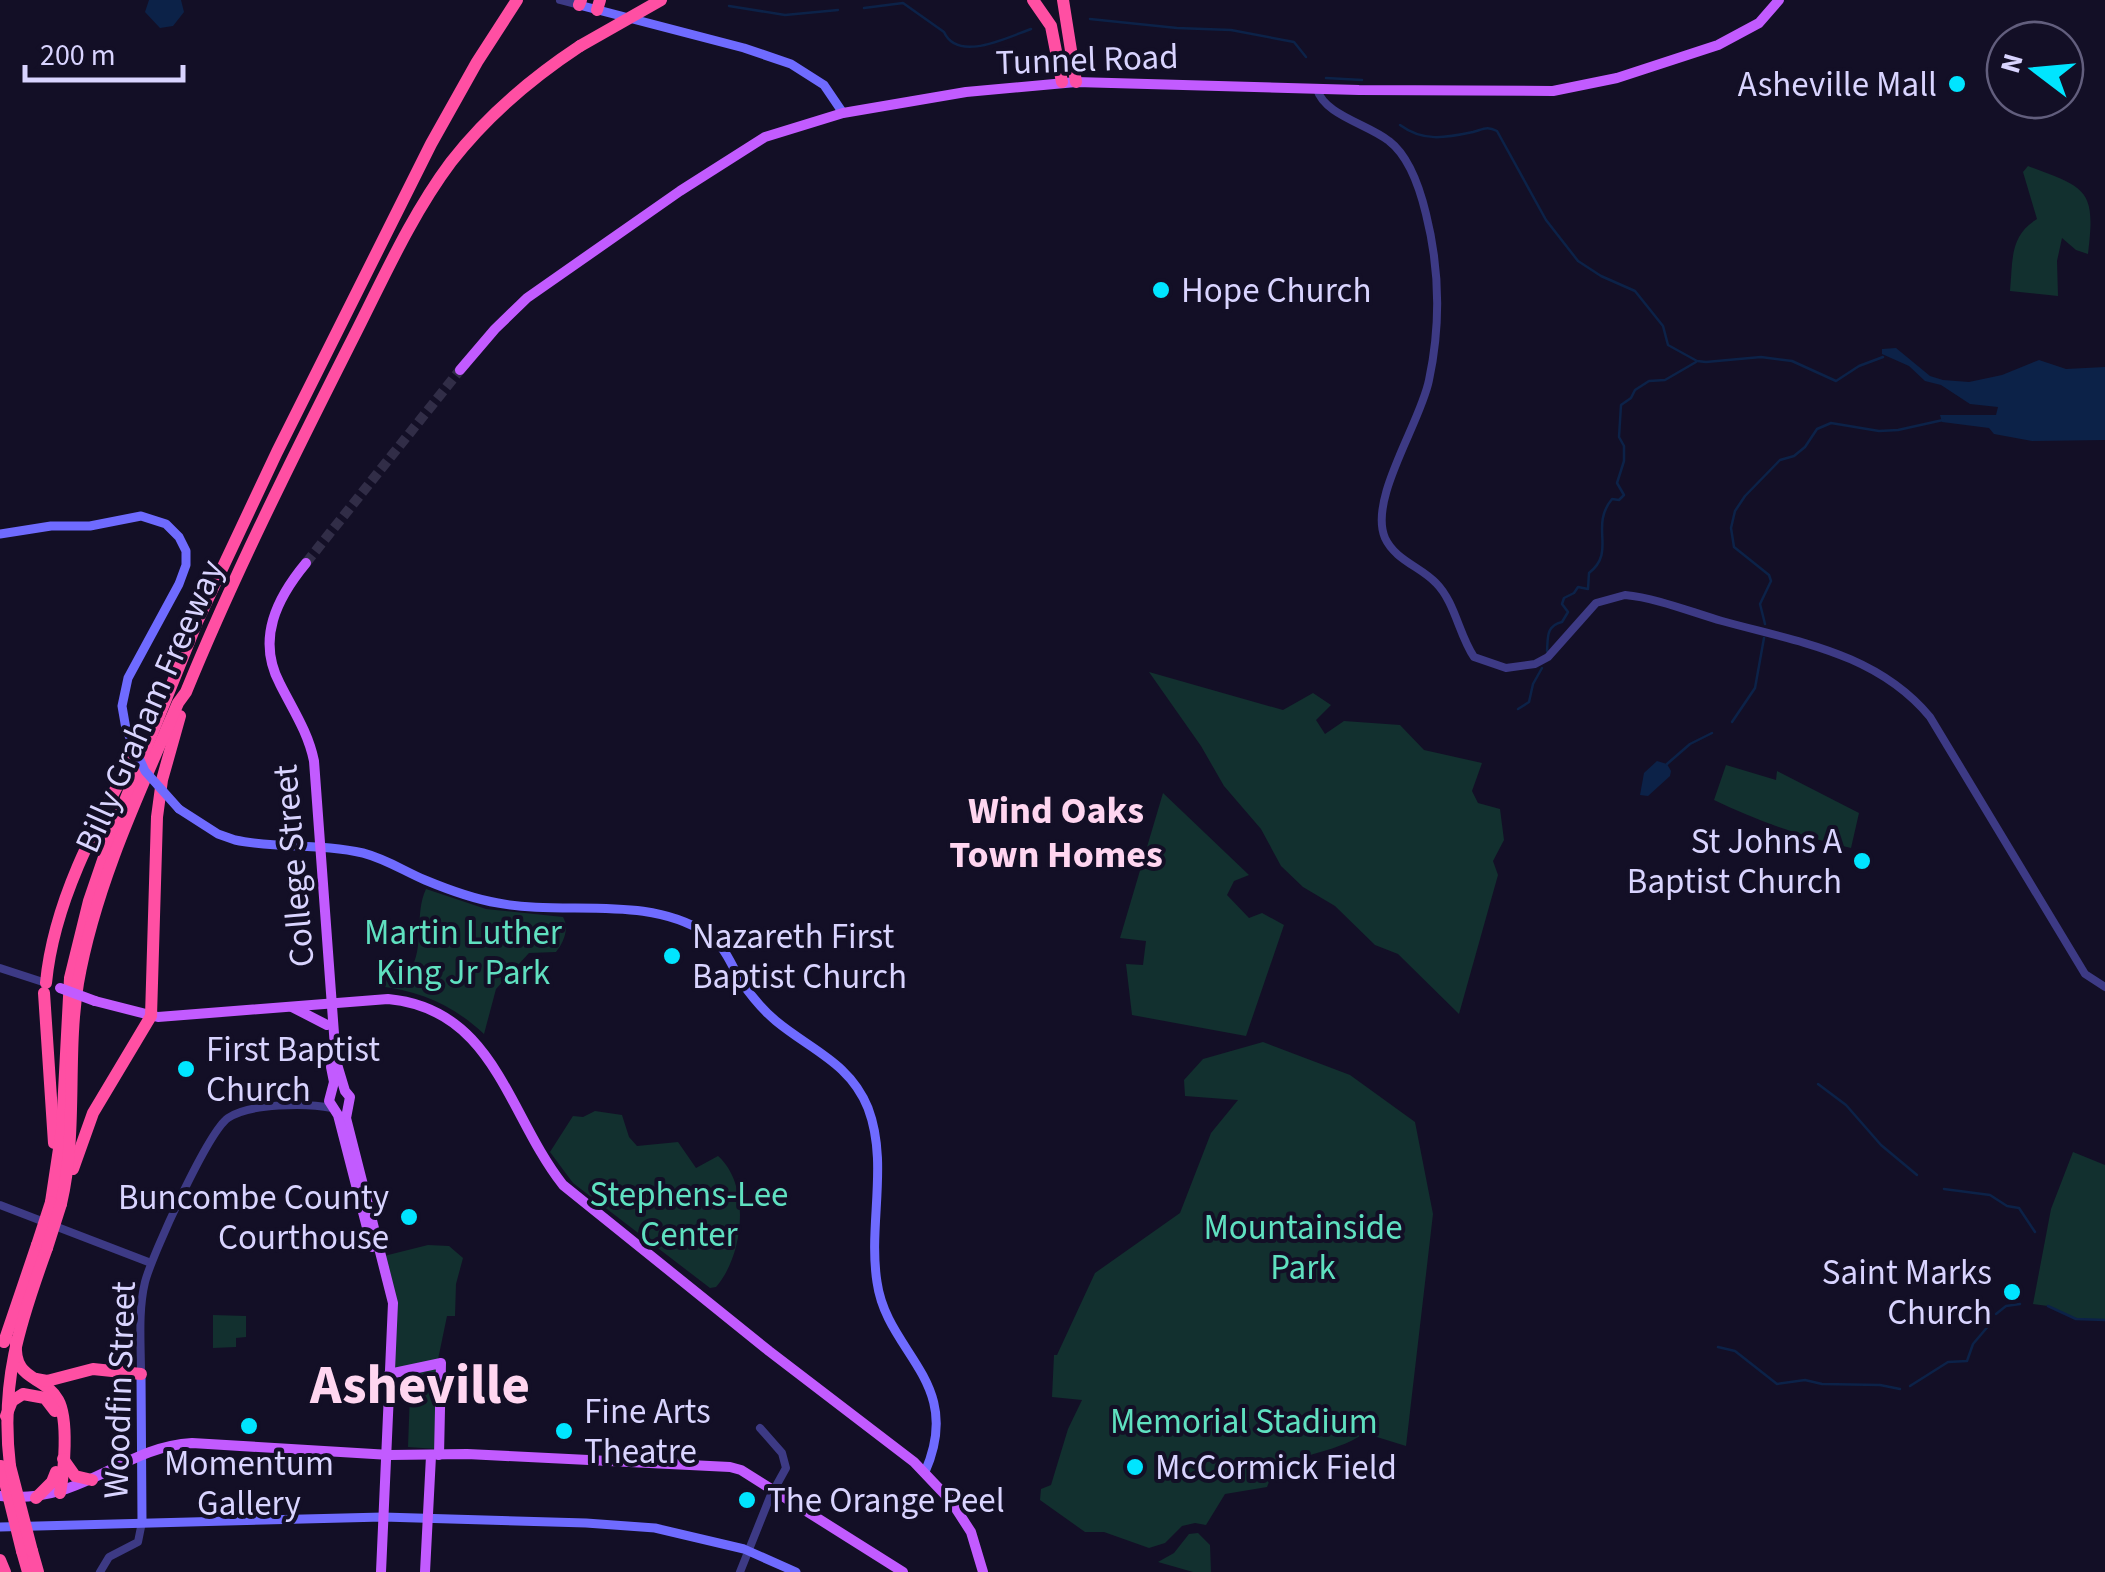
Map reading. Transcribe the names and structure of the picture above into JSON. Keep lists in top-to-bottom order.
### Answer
{
  "streets": {
    "highway": ["Billy Graham Freeway"],
    "main road": ["Tunnel Road", "College Street", "Woodfin Street"]
  },
  "crossings": [
    ["College Street", "Woodfin Street"]
  ],
  "districts": ["Wind Oaks Town Homes", "Asheville"],
  "parks": [
    "Martin Luther King Jr Park",
    "Stephens-Lee Center",
    "Mountainside Park",
    "Memorial Stadium"
  ],
  "places": [
    "Asheville Mall",
    "Hope Church",
    "St Johns A Baptist Church",
    "Nazareth First Baptist Church",
    "First Baptist Church",
    "Buncombe County Courthouse",
    "Saint Marks Church",
    "Momentum Gallery",
    "Fine Arts Theatre",
    "McCormick Field",
    "The Orange Peel"
  ],
  "scale_bar": "200 m",
  "north": "left"
}
